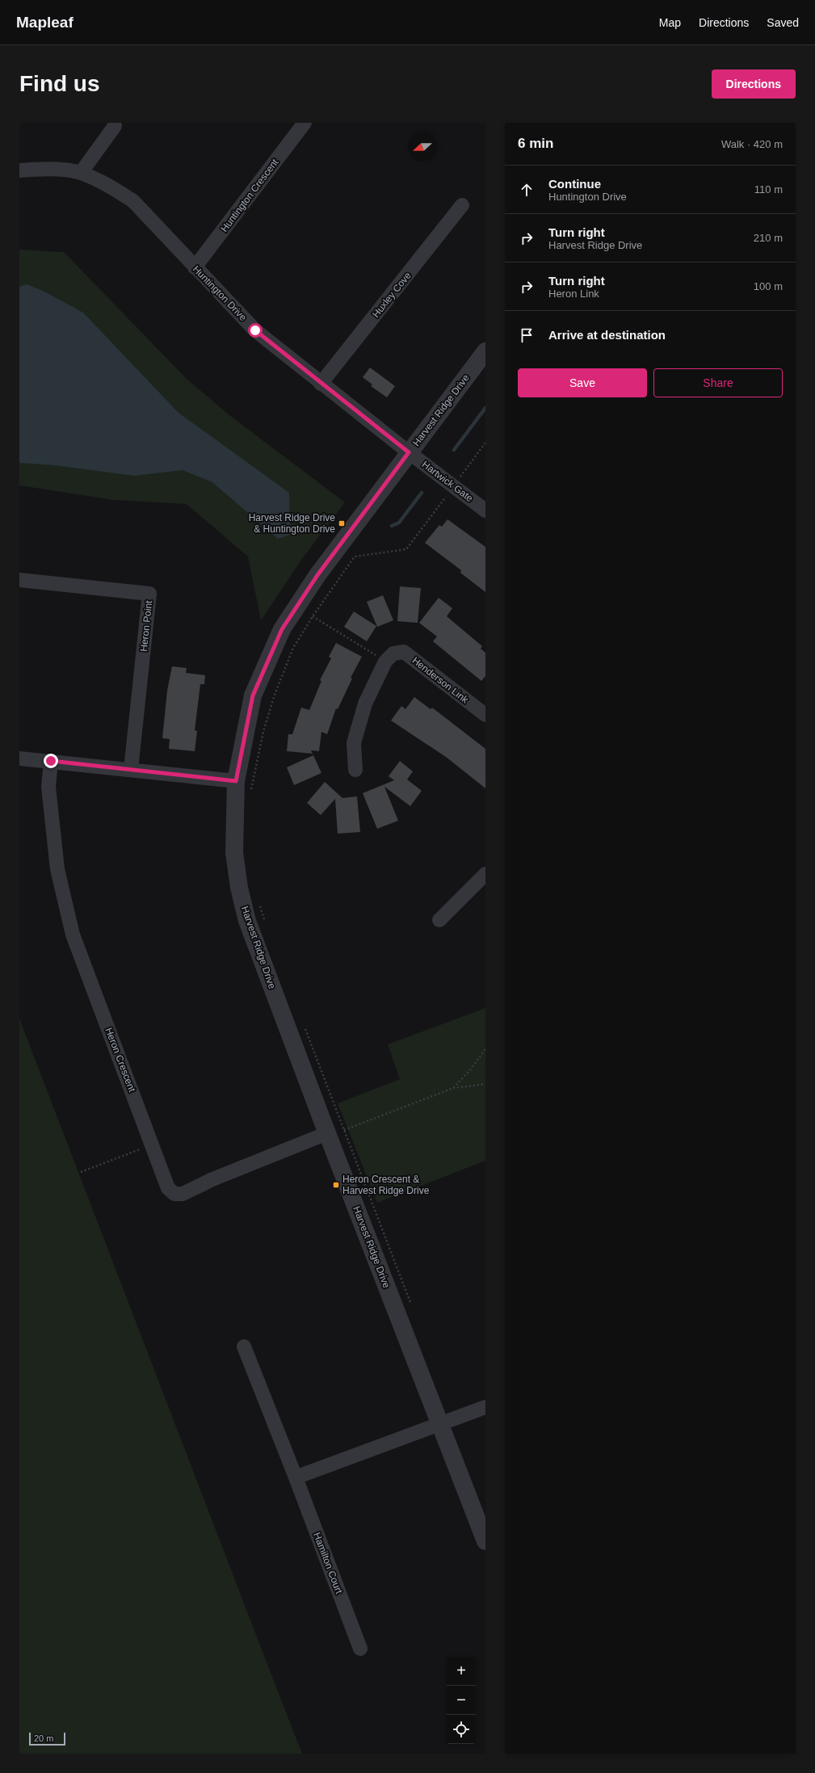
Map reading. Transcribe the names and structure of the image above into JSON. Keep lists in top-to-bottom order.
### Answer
{
  "streets": {
    "street": [
      "Huntington Crescent",
      "Huntington Drive",
      "Huxley Cove",
      "Harvest Ridge Drive",
      "Hartwick Gate",
      "Heron Point",
      "Henderson Link",
      "Heron Crescent",
      "Hamilton Court"
    ]
  },
  "crossings": [
    ["Huntington Crescent", "Huntington Drive"],
    ["Huntington Drive", "Huxley Cove"],
    ["Huntington Drive", "Harvest Ridge Drive"],
    ["Huntington Drive", "Hartwick Gate"],
    ["Harvest Ridge Drive", "Hartwick Gate"],
    ["Harvest Ridge Drive", "Heron Crescent"]
  ],
  "places": {
    "transit": ["Harvest Ridge Drive & Huntington Drive", "Heron Crescent & Harvest Ridge Drive"]
  },
  "scale_bar": "20 m",
  "north": "left",
  "page": {
    "header": "Mapleaf",
    "nav": ["Map", "Directions", "Saved"],
    "buttons": [
      "Directions",
      ["Save", "Share"]
    ],
    "title": "Find us",
    "heading": ["6 min", "Walk · 420 m"],
    "list": [
      ["Continue", "Huntington Drive", "110 m"],
      ["Turn right", "Harvest Ridge Drive", "210 m"],
      ["Turn right", "Heron Link", "100 m"],
      "Arrive at destination"
    ],
    "map_buttons": ["+", "−"],
    "scale": "20 m"
  }
}
